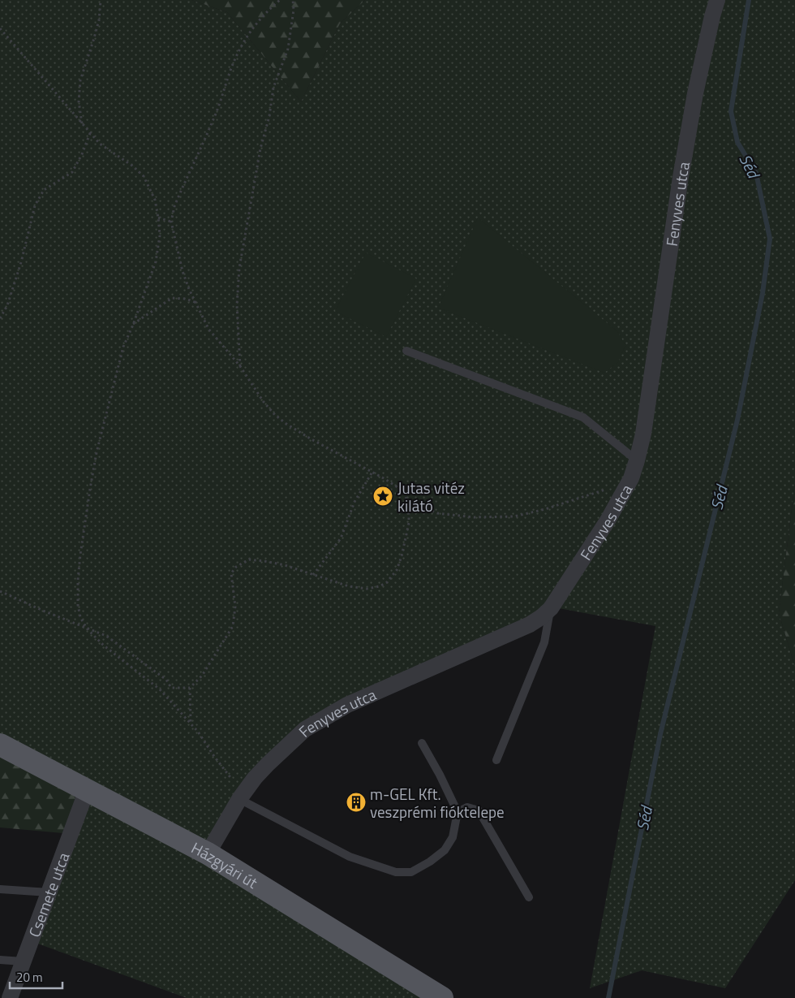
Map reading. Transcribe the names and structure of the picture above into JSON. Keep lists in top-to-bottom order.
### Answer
{
  "streets": {
    "main road": ["Házgyári út"],
    "street": ["Fenyves utca", "Csemete utca"]
  },
  "crossings": [
    ["Fenyves utca", "Házgyári út"],
    ["Házgyári út", "Csemete utca"]
  ],
  "water": ["Séd"],
  "places": {
    "place": ["Jutas vitéz kilátó"],
    "building": ["m-GEL Kft. veszprémi fióktelepe"]
  },
  "scale_bar": "20 m"
}
